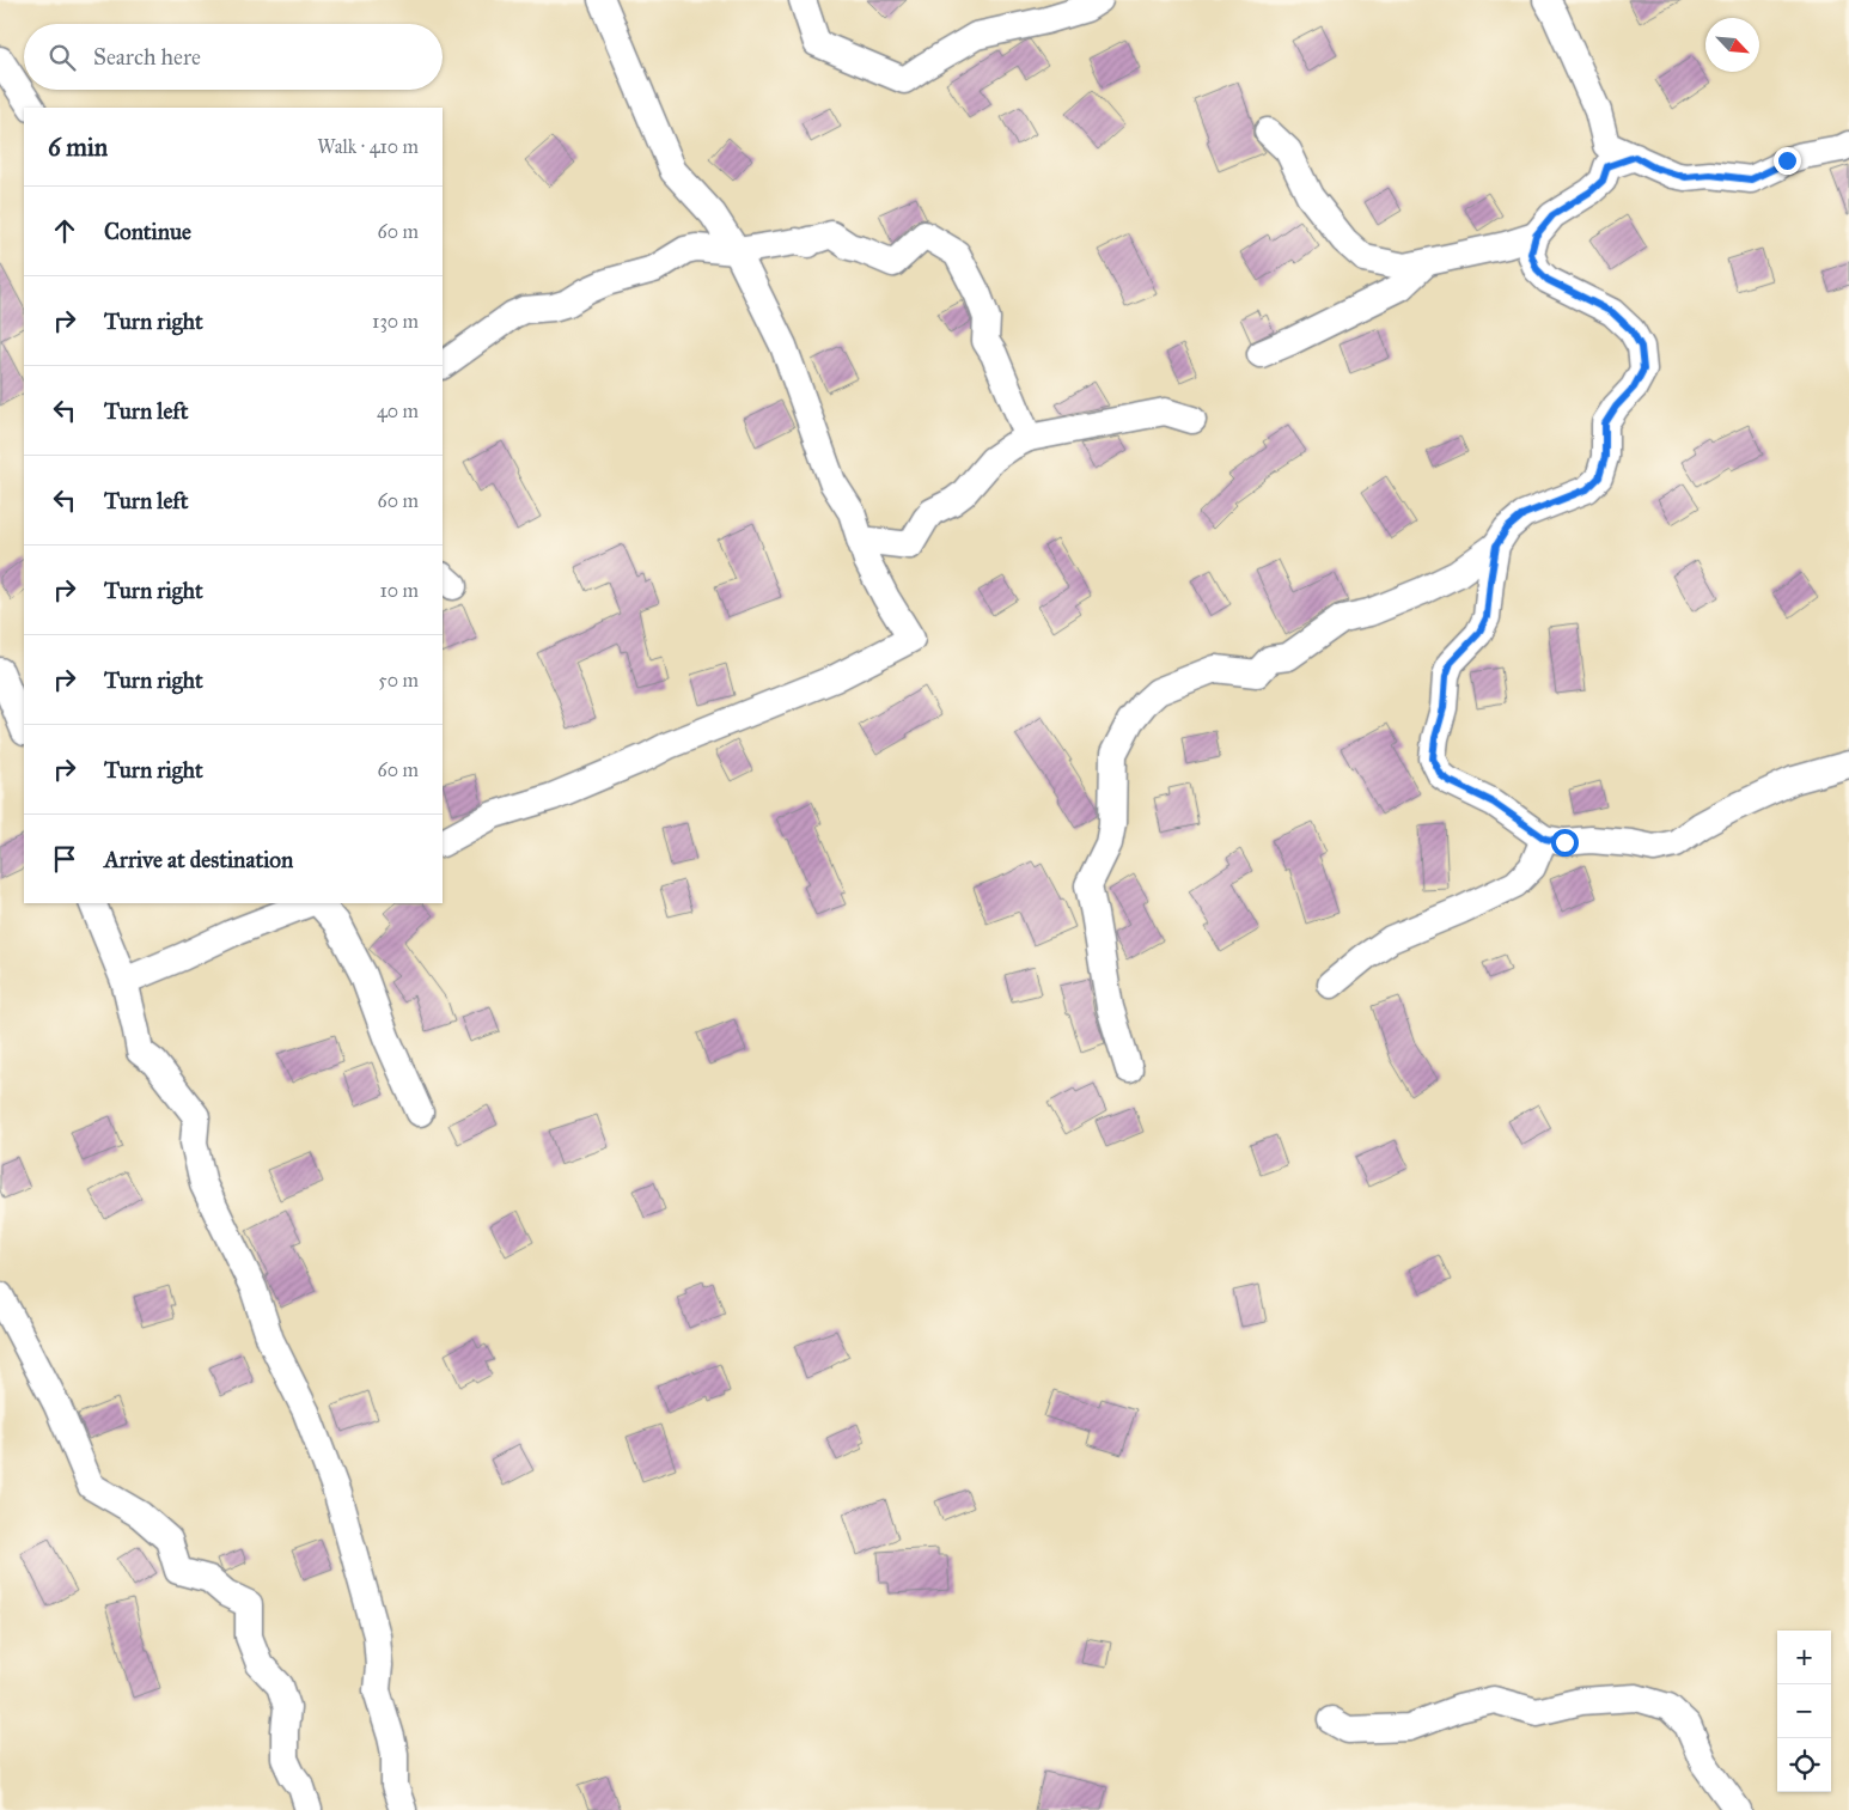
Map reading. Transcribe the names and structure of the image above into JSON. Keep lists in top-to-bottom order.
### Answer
{
  "north": "bottom right",
  "page": {
    "search": "Search here",
    "heading": ["6 min", "Walk · 410 m"],
    "list": [
      ["Continue", "60 m"],
      ["Turn right", "130 m"],
      ["Turn left", "40 m"],
      ["Turn left", "60 m"],
      ["Turn right", "10 m"],
      ["Turn right", "50 m"],
      ["Turn right", "60 m"],
      "Arrive at destination"
    ],
    "map_buttons": ["+", "−"]
  }
}
